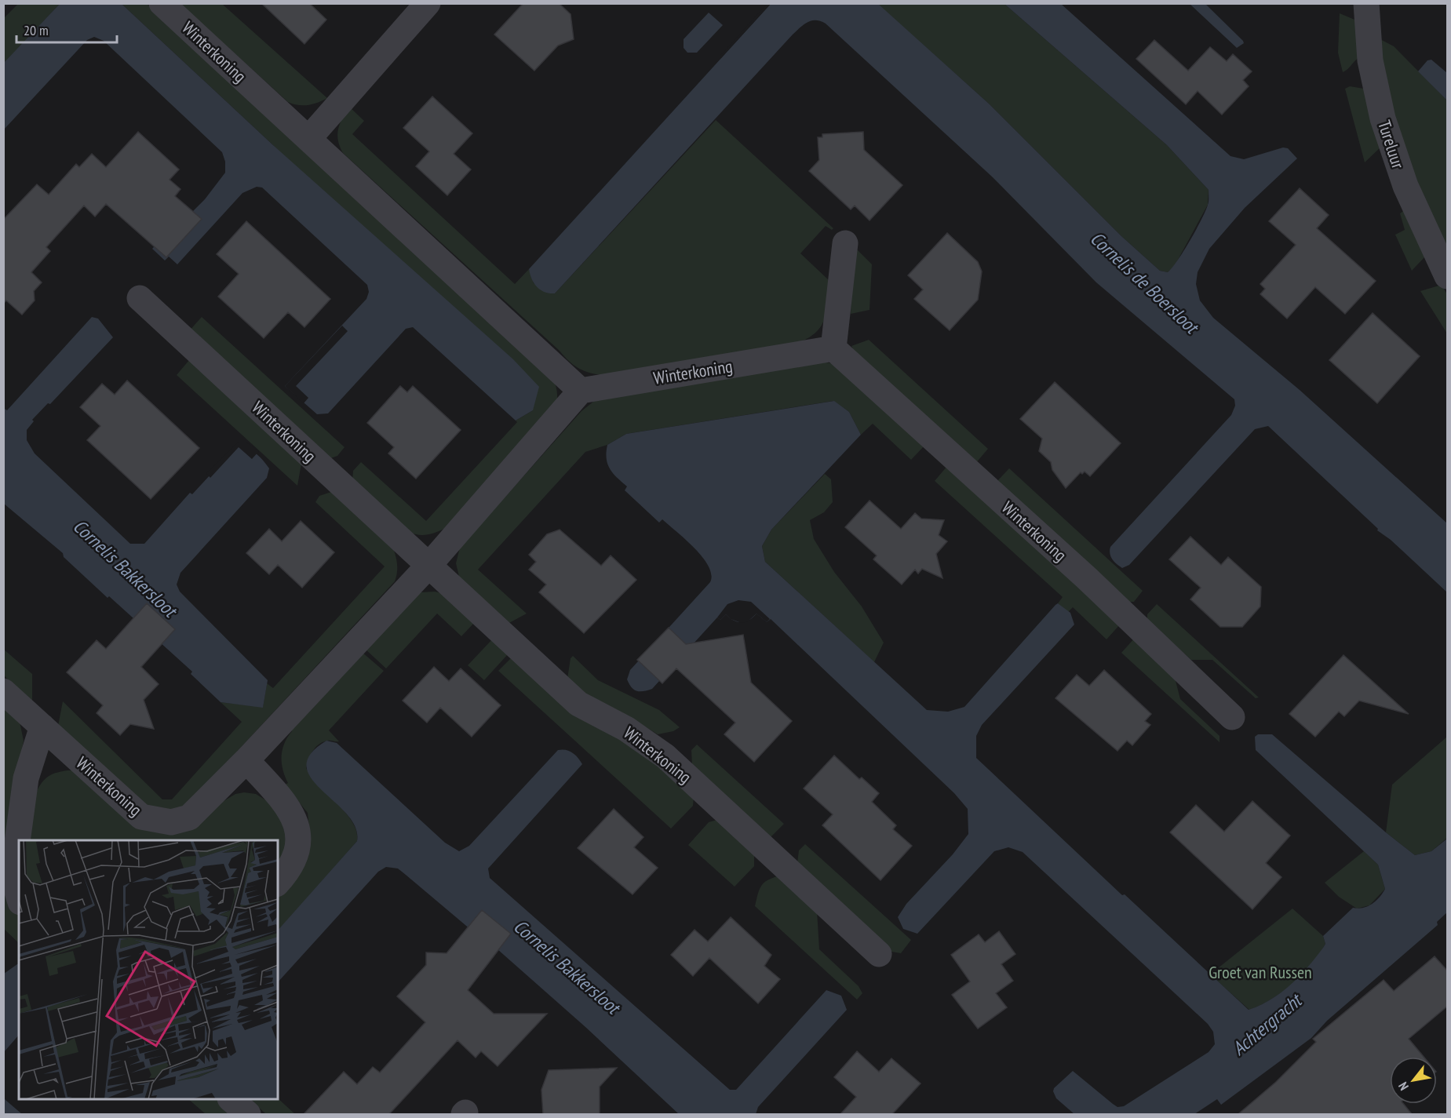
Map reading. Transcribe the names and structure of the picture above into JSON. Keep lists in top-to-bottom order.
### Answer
{
  "streets": {
    "street": ["Winterkoning", "Tureluur"]
  },
  "water": ["Cornelis de Boersloot", "Cornelis Bakkersloot", "Achtergracht"],
  "parks": ["Groet van Russen"],
  "scale_bar": "20 m",
  "north": "bottom left"
}
